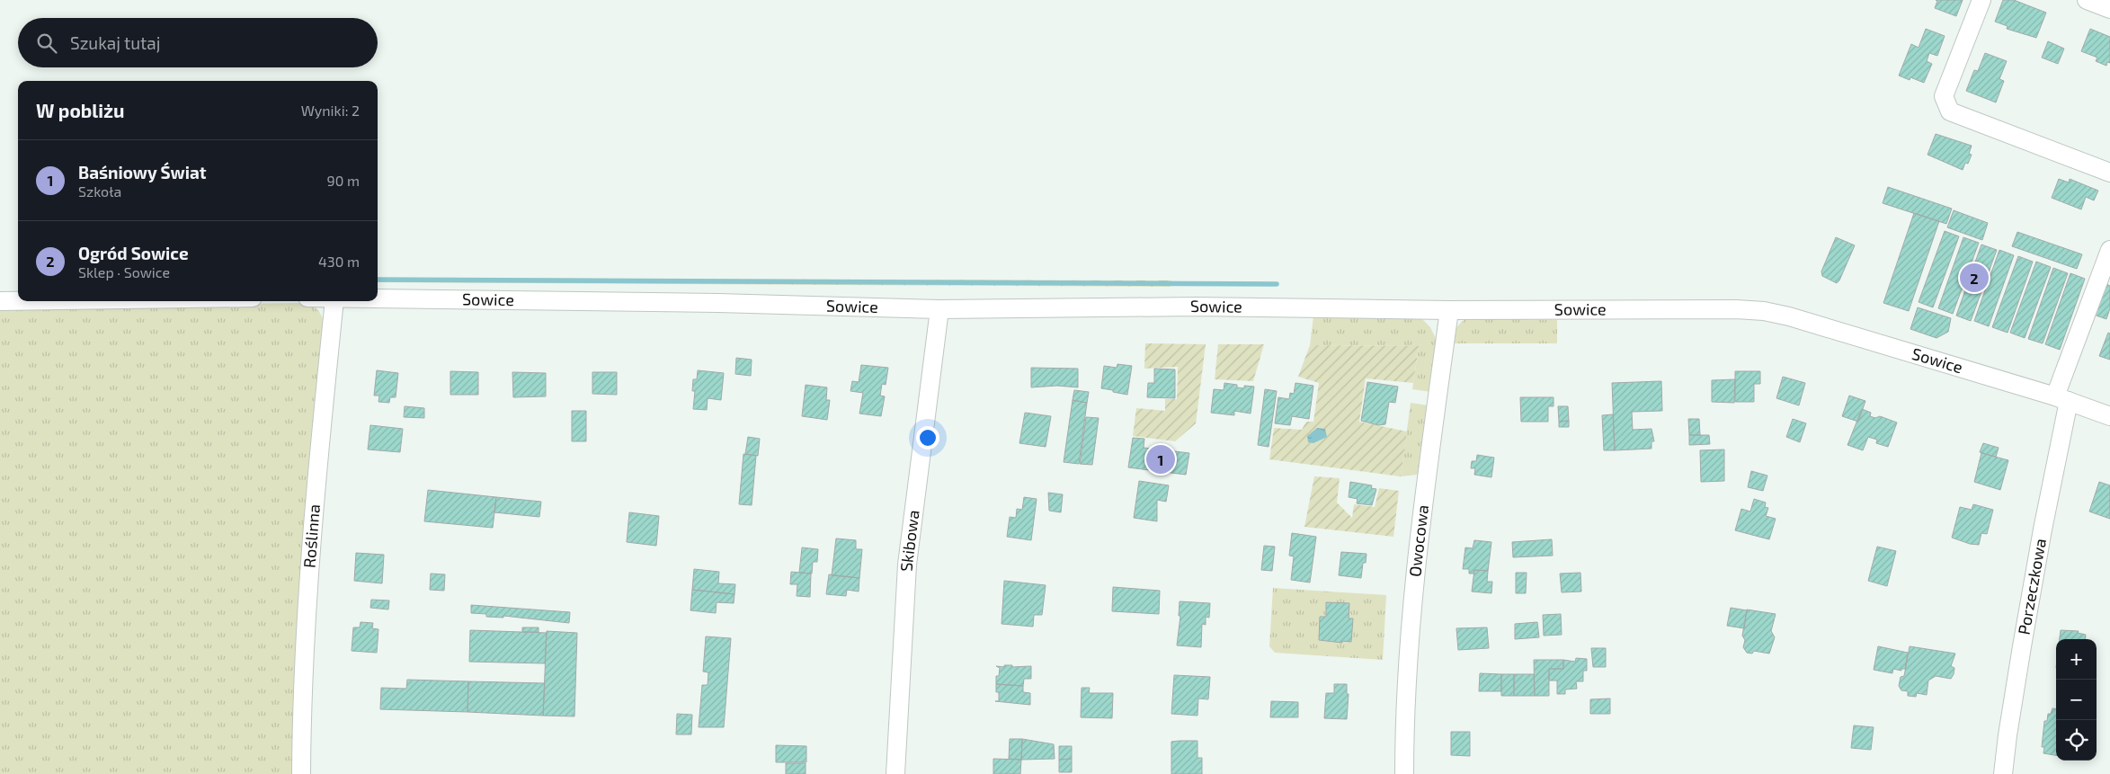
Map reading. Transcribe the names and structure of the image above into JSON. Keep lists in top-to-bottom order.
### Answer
{
  "streets": {
    "street": [
      "Sowice",
      "Roślinna",
      "Skibowa",
      "Owocowa",
      "Porzeczkowa"
    ]
  },
  "crossings": [
    ["Sowice", "Skibowa"],
    ["Sowice", "Owocowa"],
    ["Sowice", "Porzeczkowa"]
  ],
  "page": {
    "search": "Szukaj tutaj",
    "heading": ["W pobliżu", "Wyniki: 2"],
    "list": [
      {
        "mark": "1",
        "name": "Baśniowy Świat",
        "note": "Szkoła",
        "value": "90 m"
      },
      {
        "mark": "2",
        "name": "Ogród Sowice",
        "note": "Sklep · Sowice",
        "value": "430 m"
      }
    ],
    "pins": ["2", "1"],
    "map_buttons": ["+", "−"]
  }
}
